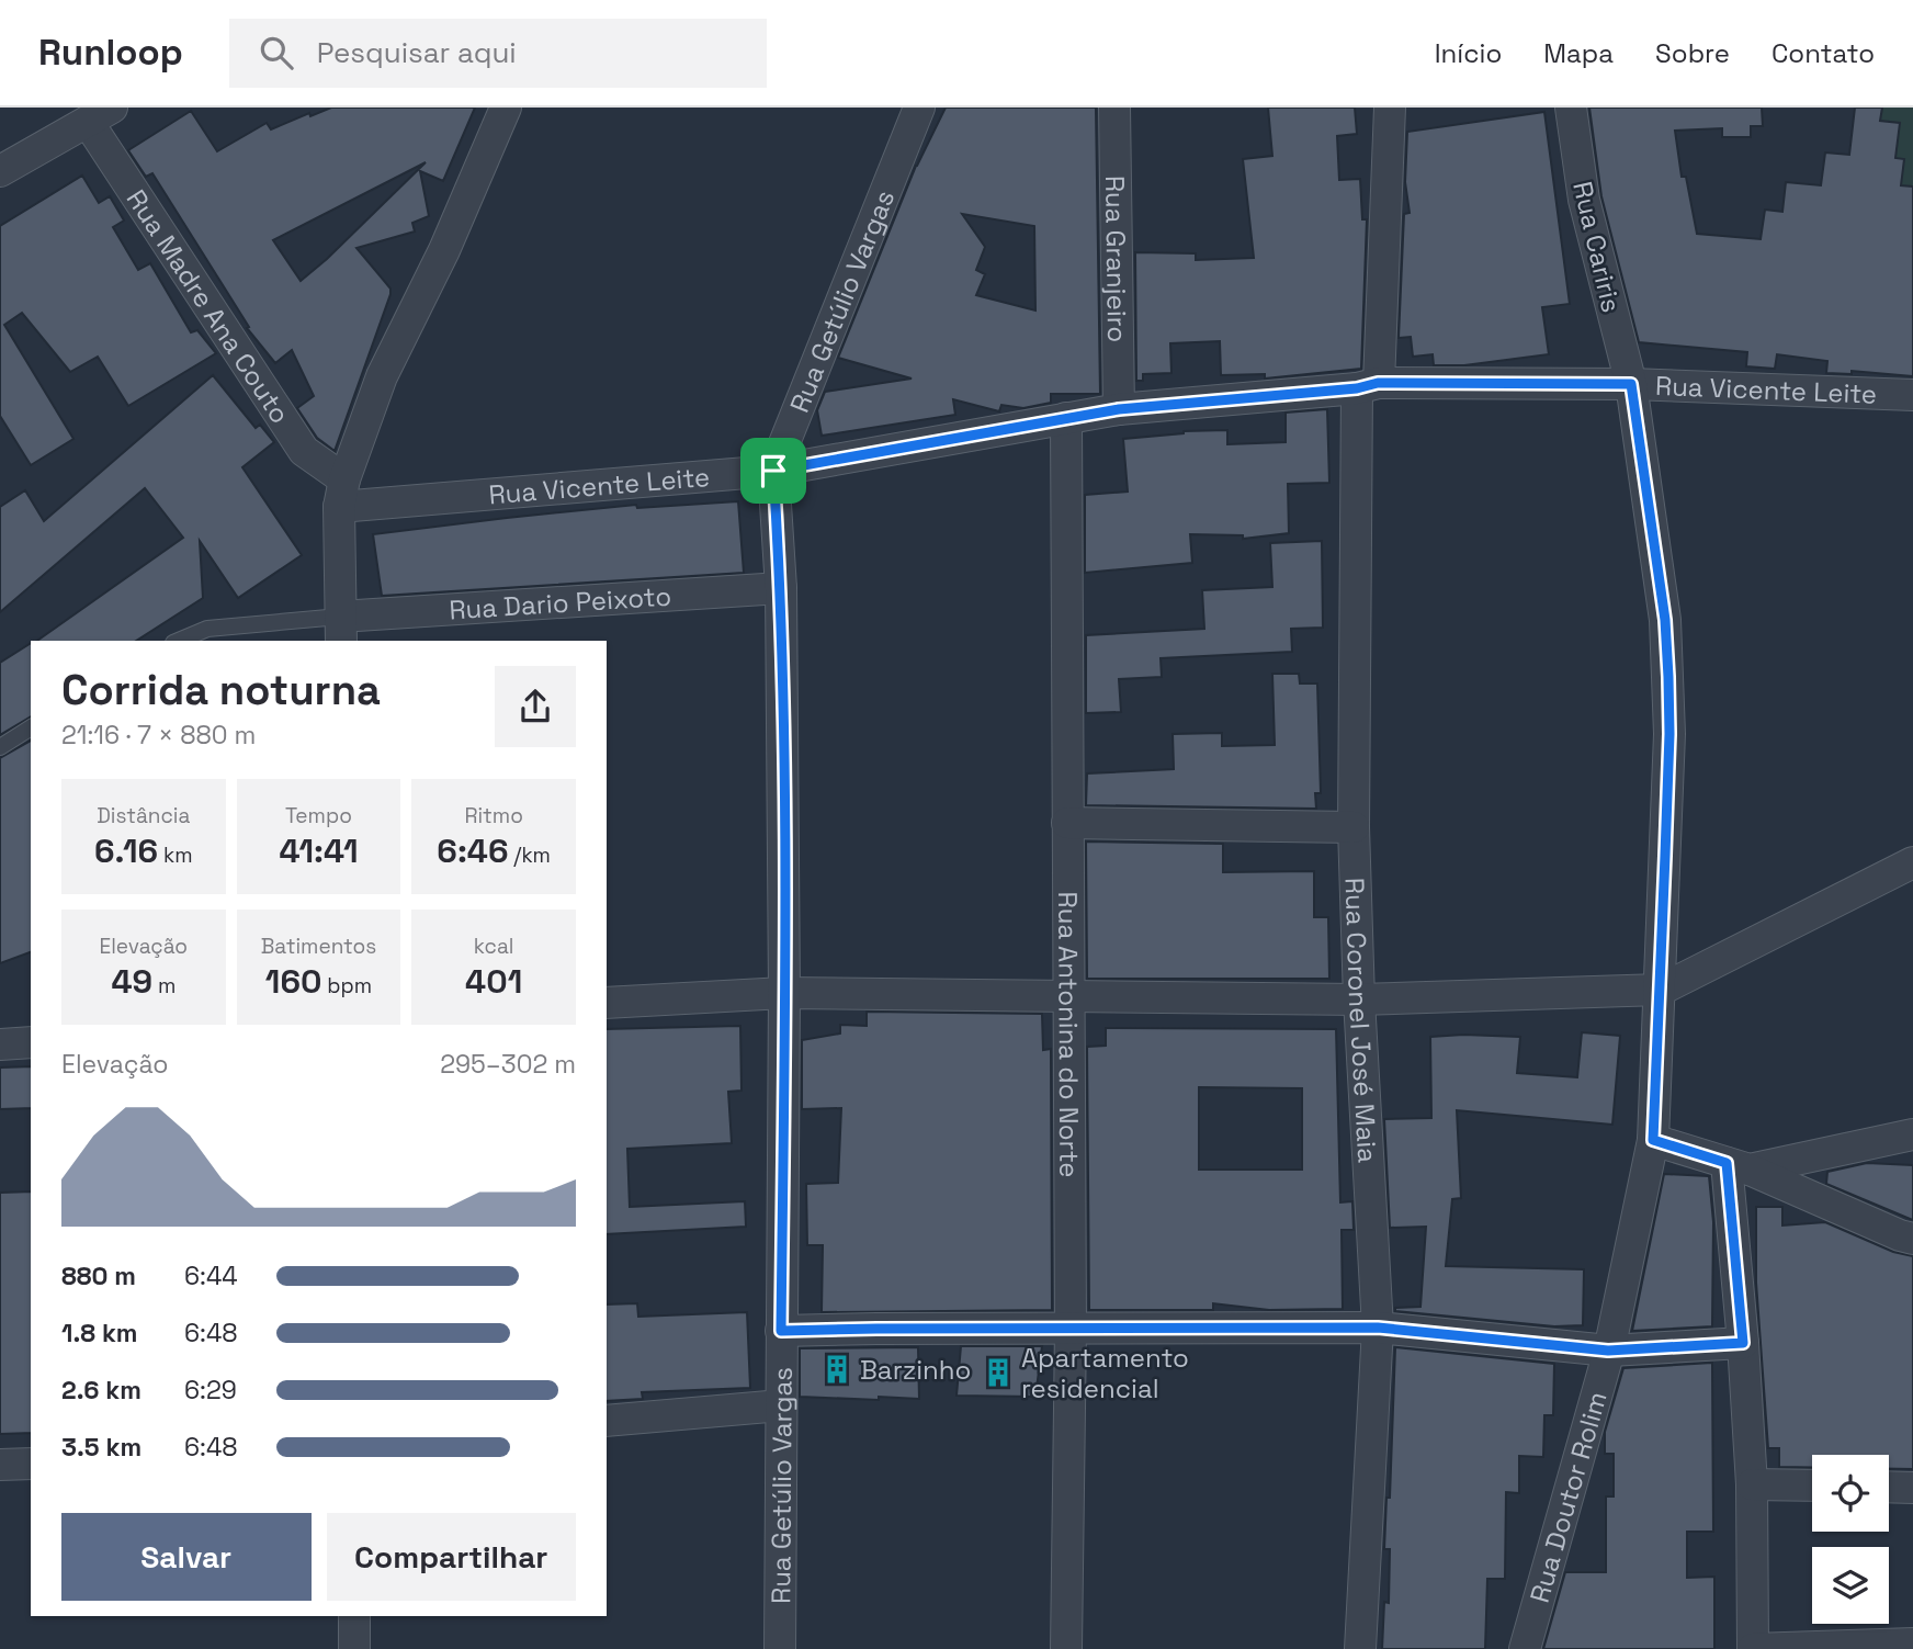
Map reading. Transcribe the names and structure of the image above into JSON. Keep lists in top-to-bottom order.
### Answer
{
  "streets": {
    "street": [
      "Rua Cariris",
      "Rua Granjeiro",
      "Rua Getúlio Vargas",
      "Rua Madre Ana Couto",
      "Rua Vicente Leite",
      "Rua Dario Peixoto",
      "Rua Coronel José Maia",
      "Rua Antonina do Norte",
      "Rua Doutor Rolim"
    ]
  },
  "crossings": [
    ["Rua Cariris", "Rua Vicente Leite"],
    ["Rua Cariris", "Rua Doutor Rolim"],
    ["Rua Granjeiro", "Rua Vicente Leite"],
    ["Rua Getúlio Vargas", "Rua Vicente Leite"],
    ["Rua Getúlio Vargas", "Rua Dario Peixoto"],
    ["Rua Madre Ana Couto", "Rua Vicente Leite"],
    ["Rua Vicente Leite", "Rua Coronel José Maia"],
    ["Rua Vicente Leite", "Rua Antonina do Norte"],
    ["Rua Vicente Leite", "Rua Doutor Rolim"]
  ],
  "places": {
    "building": ["Barzinho", "Apartamento residencial"]
  },
  "page": {
    "header": "Runloop",
    "search": "Pesquisar aqui",
    "nav": [
      "Início",
      "Mapa",
      "Sobre",
      "Contato"
    ],
    "heading": ["Corrida noturna", "21:16 · 7 × 880 m"],
    "stats": [
      ["Distância", "6.16 km"],
      ["Tempo", "41:41"],
      ["Ritmo", "6:46 /km"],
      ["Elevação", "49 m"],
      ["Batimentos", "160 bpm"],
      ["kcal", "401"]
    ],
    "chart": ["Elevação", "295–302 m"],
    "list": [
      {
        "name": "880 m",
        "note": "6:44"
      },
      {
        "name": "1.8 km",
        "note": "6:48"
      },
      {
        "name": "2.6 km",
        "note": "6:29"
      },
      {
        "name": "3.5 km",
        "note": "6:48"
      }
    ],
    "buttons": ["Salvar", "Compartilhar"]
  }
}
